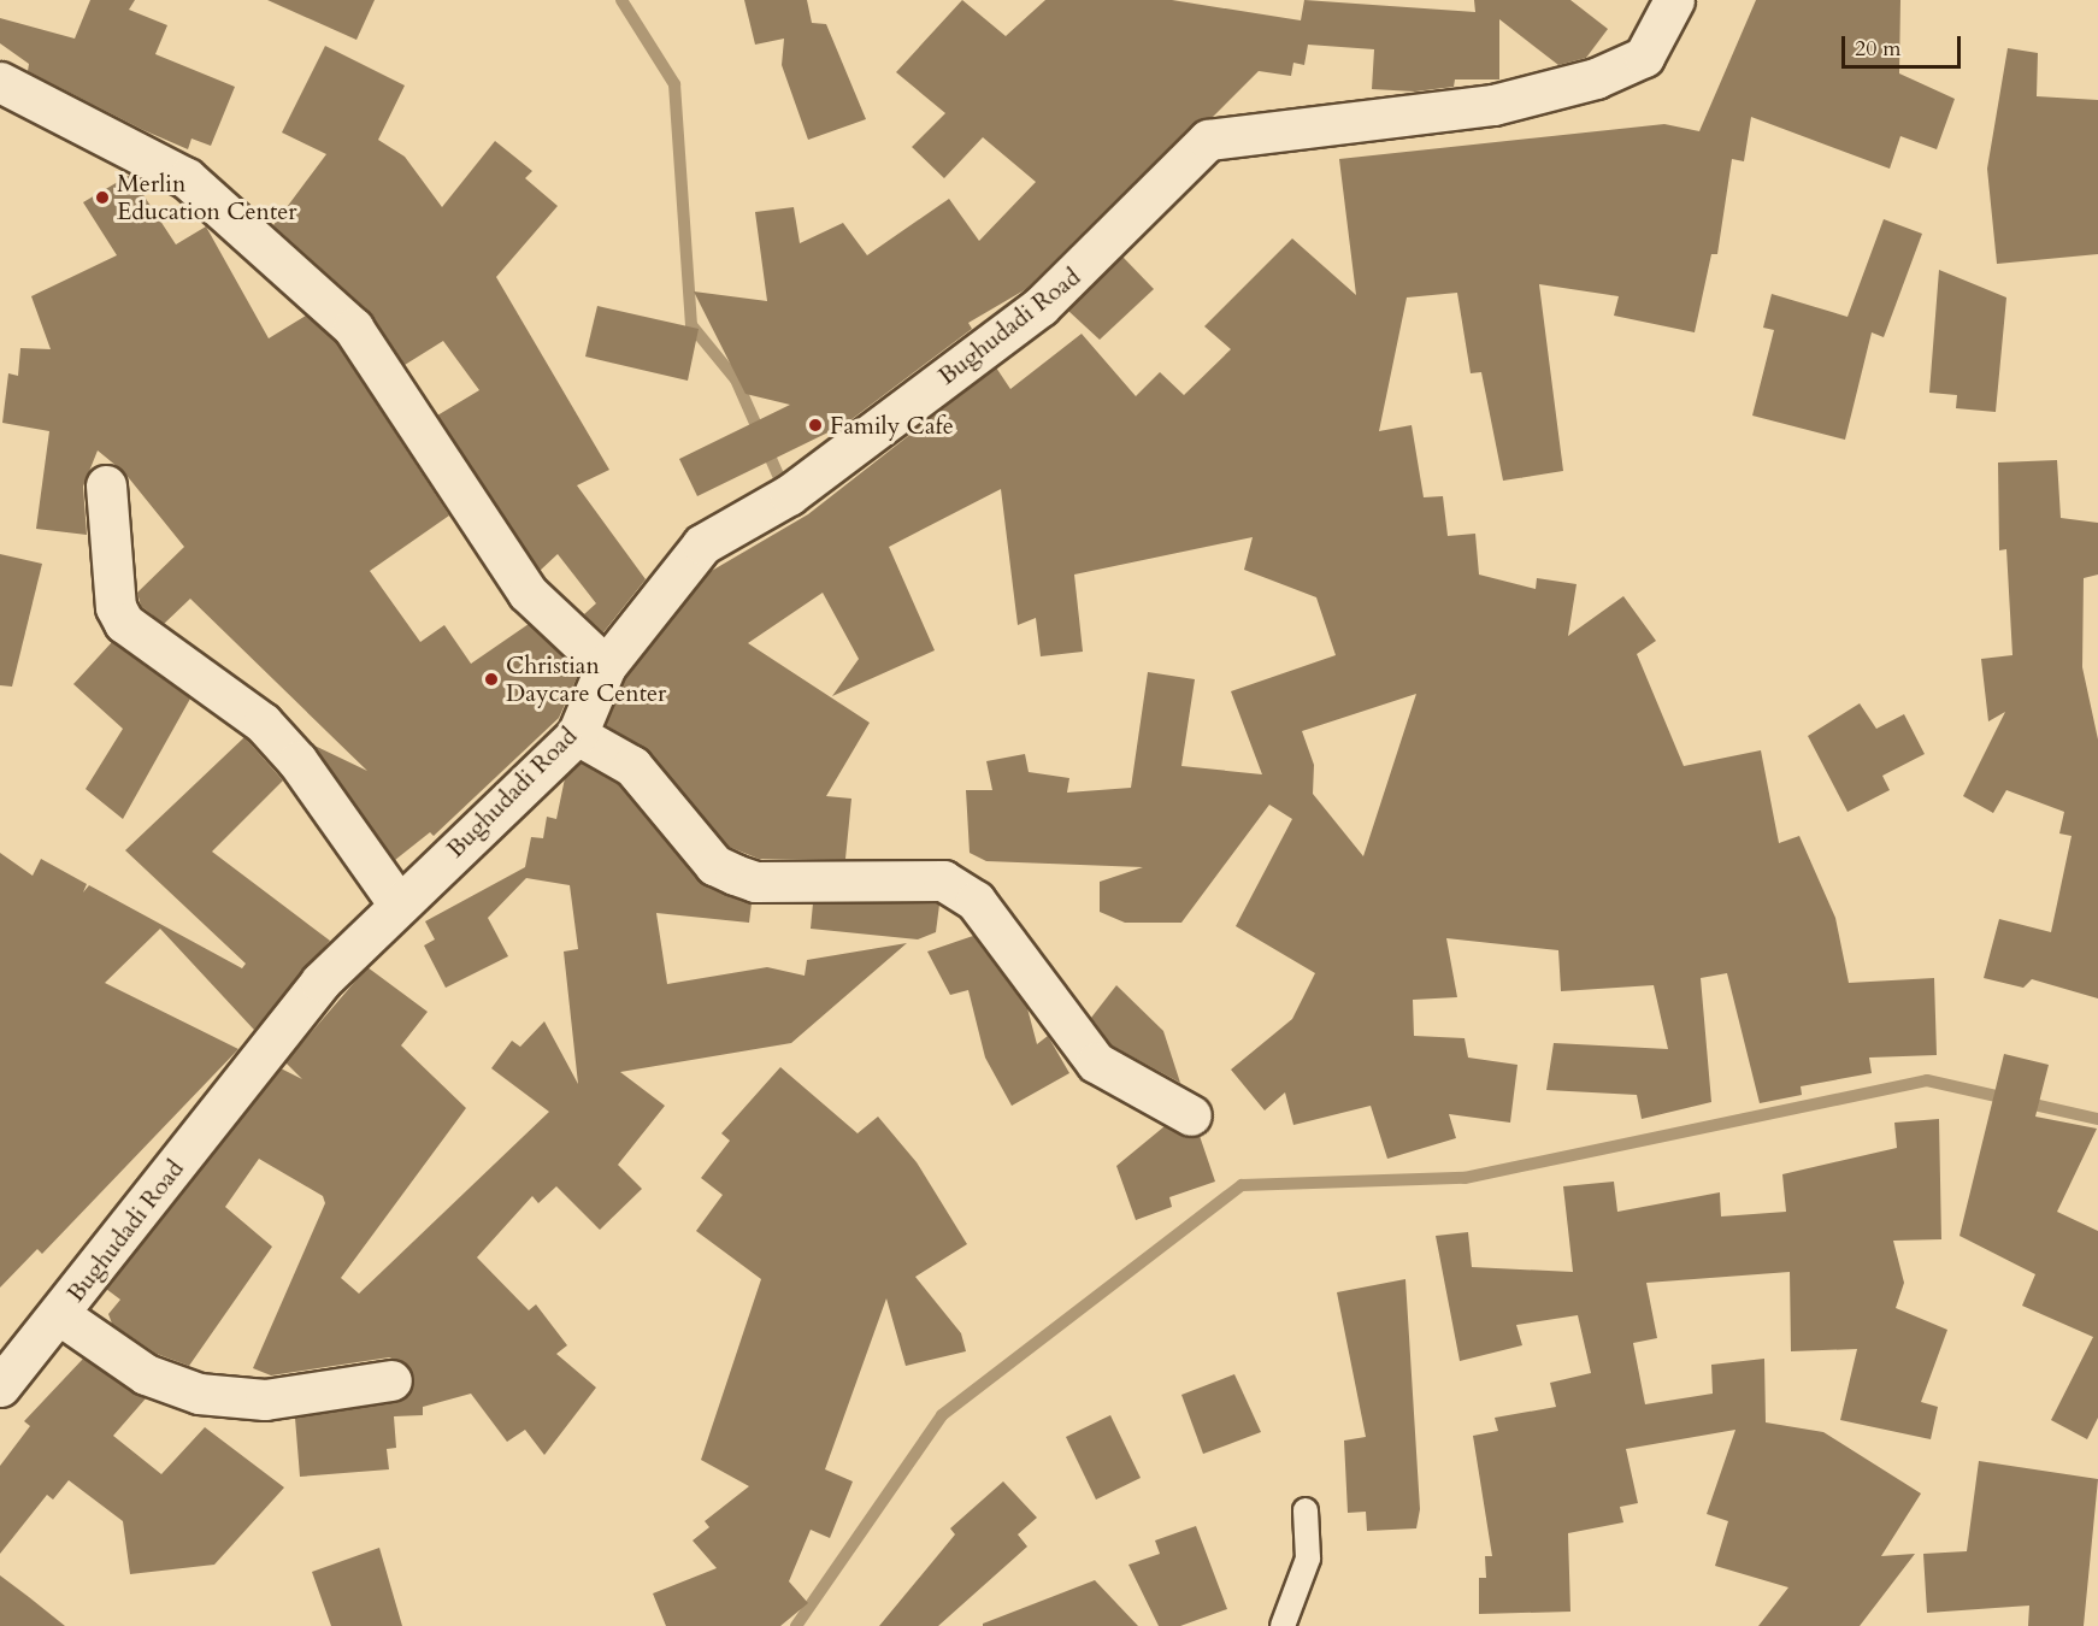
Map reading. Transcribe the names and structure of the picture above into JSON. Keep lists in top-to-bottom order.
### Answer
{
  "streets": {
    "street": ["Bughudadi Road"]
  },
  "places": ["Merlin Education Center", "Family Cafe", "Christian Daycare Center"],
  "scale_bar": "20 m"
}
